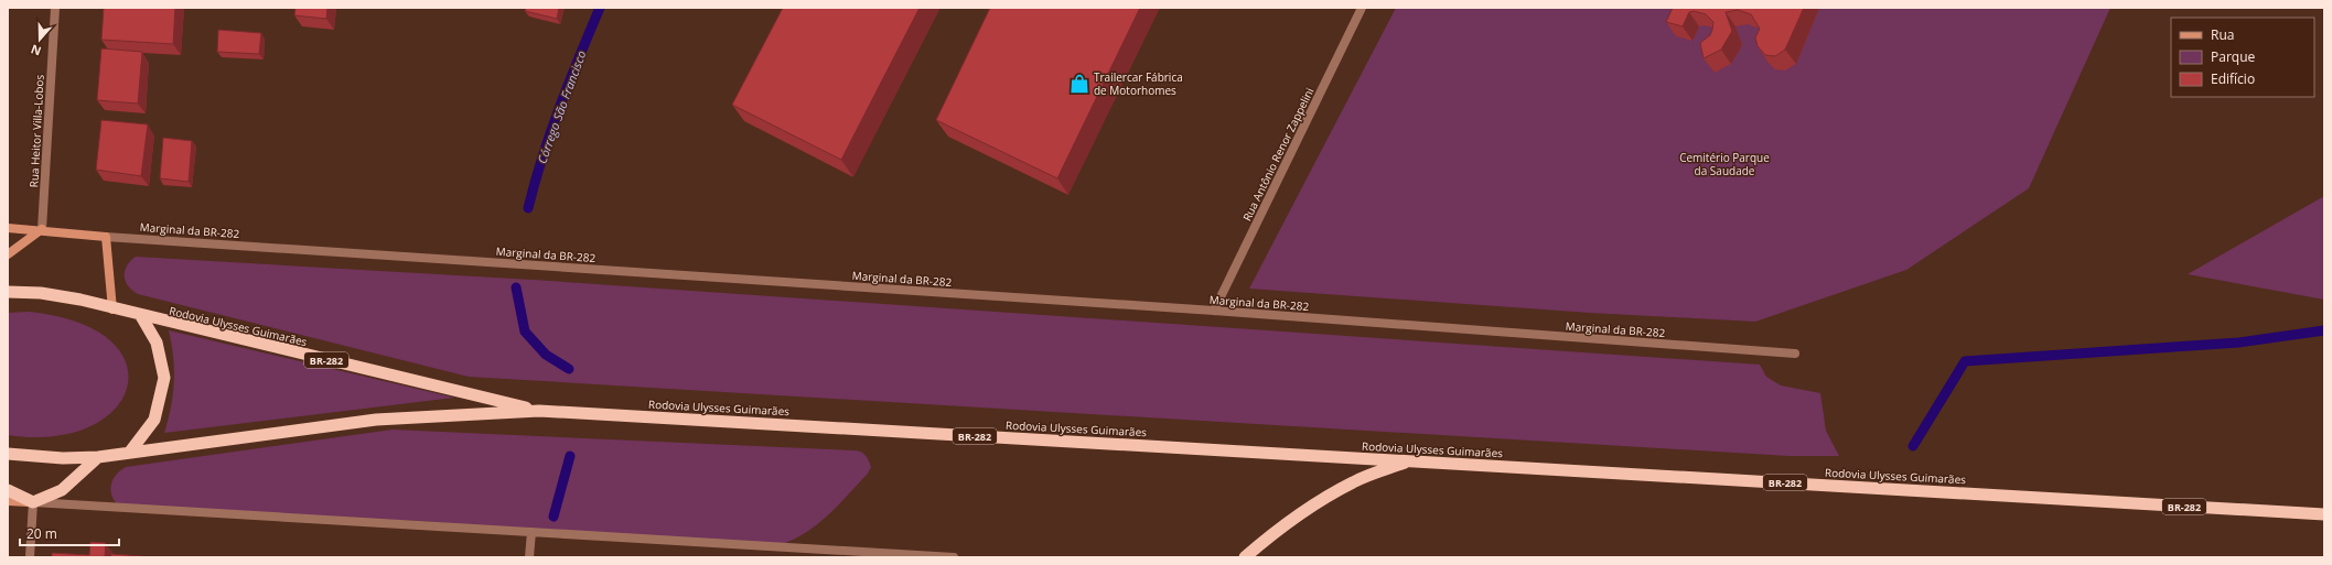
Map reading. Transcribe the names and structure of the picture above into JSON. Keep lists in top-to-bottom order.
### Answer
{
  "streets": {
    "highway": ["Rodovia Ulysses Guimarães", "BR-282"],
    "main road": ["Marginal da BR-282"],
    "street": ["Rua Heitor Villa-Lobos", "Rua Antônio Renor Zappelini"]
  },
  "crossings": [
    ["Rua Heitor Villa-Lobos", "Marginal da BR-282"],
    ["Rua Antônio Renor Zappelini", "Marginal da BR-282"]
  ],
  "water": ["Córrego São Francisco"],
  "parks": ["Cemitério Parque da Saudade"],
  "places": {
    "shop": ["Trailercar Fábrica de Motorhomes"]
  },
  "legend": ["Rua", "Parque", "Edifício"],
  "scale_bar": "20 m",
  "north": "bottom"
}
